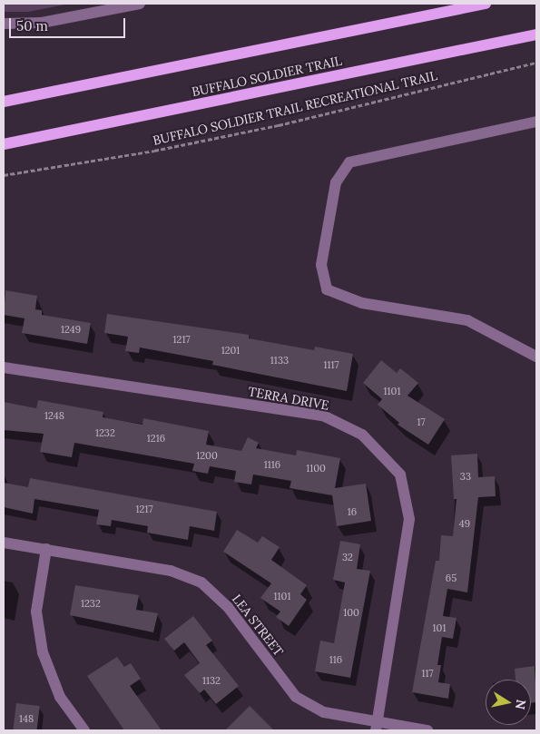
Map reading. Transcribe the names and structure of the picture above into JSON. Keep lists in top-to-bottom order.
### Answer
{
  "streets": {
    "main road": ["BUFFALO SOLDIER TRAIL"],
    "street": ["TERRA DRIVE", "LEA STREET"],
    "path": ["BUFFALO SOLDIER TRAIL RECREATIONAL TRAIL"]
  },
  "crossings": [
    ["TERRA DRIVE", "LEA STREET"]
  ],
  "house_numbers": [
    "1249",
    "1217",
    "1201",
    "1133",
    "1117",
    "1101",
    "1248",
    "17",
    "1232",
    "1216",
    "1200",
    "1116",
    "1100",
    "33",
    "1217",
    "16",
    "49",
    "32",
    "65",
    "1101",
    "1232",
    "100",
    "101",
    "116",
    "117",
    "1132",
    "148"
  ],
  "scale_bar": "50 m",
  "north": "right"
}
